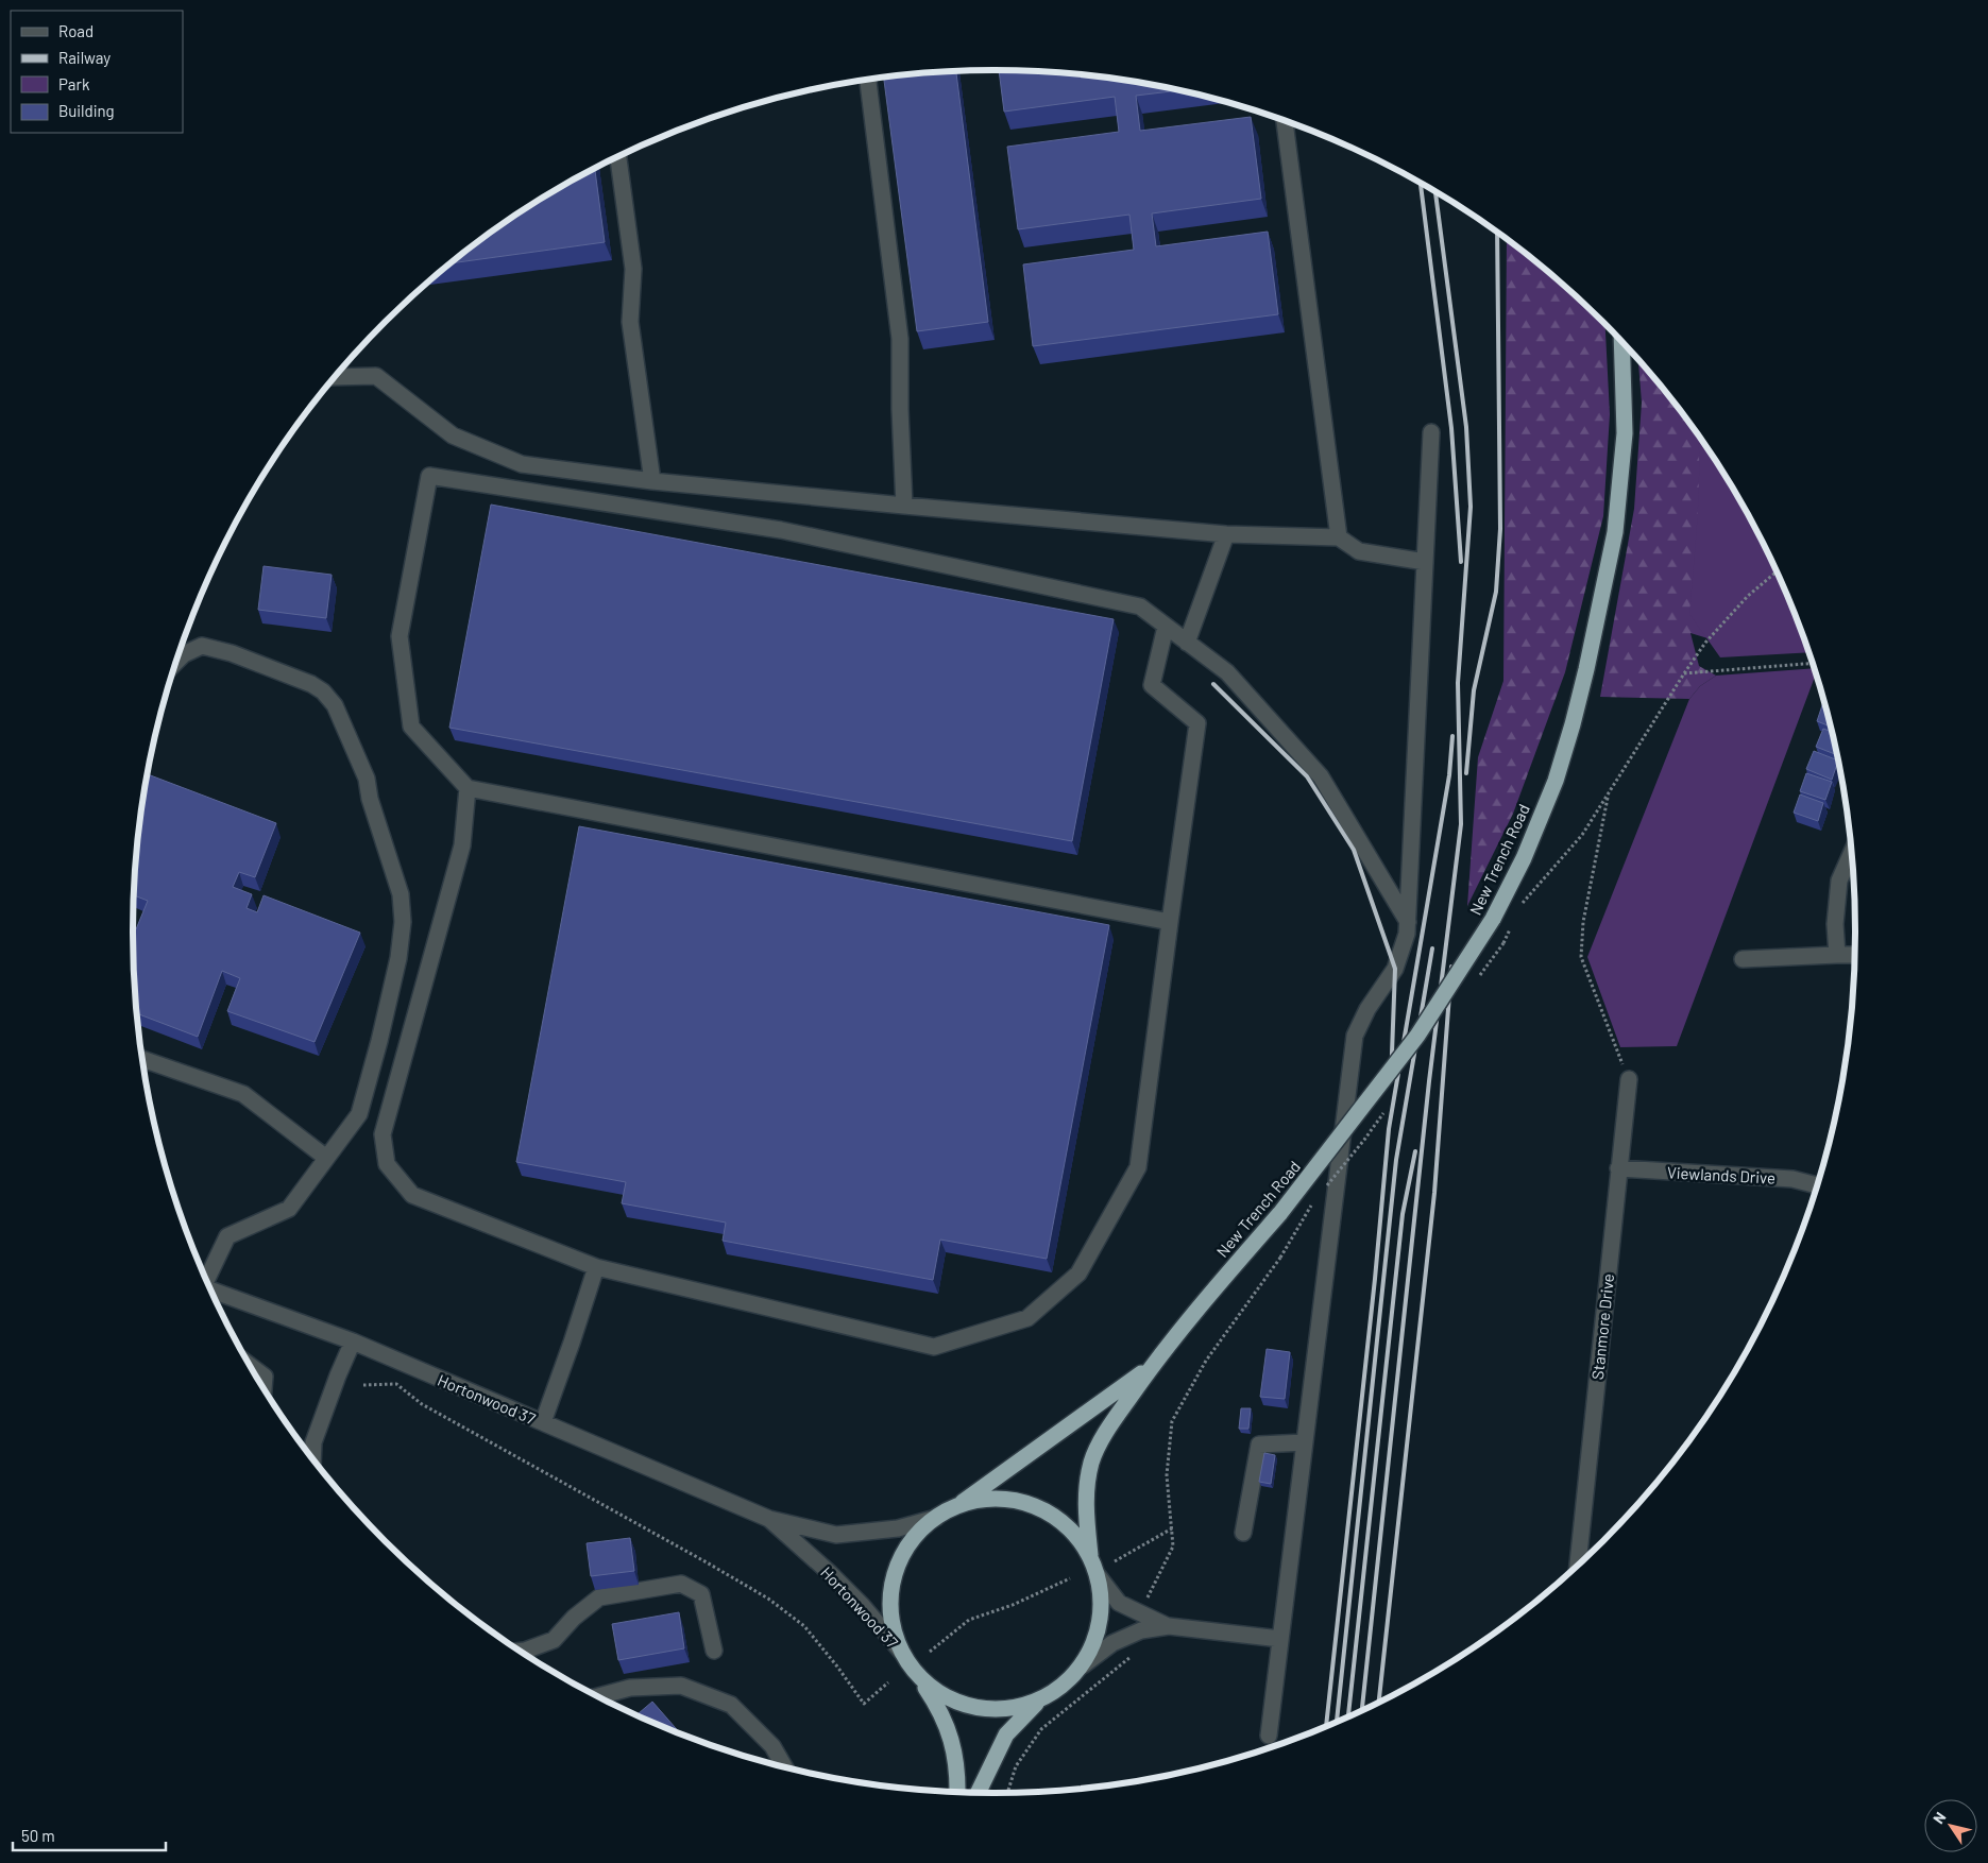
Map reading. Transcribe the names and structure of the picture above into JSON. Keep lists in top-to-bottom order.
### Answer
{
  "streets": {
    "highway": ["New Trench Road"],
    "street": ["Viewlands Drive", "Stanmore Drive", "Hortonwood 37"]
  },
  "crossings": [
    ["Viewlands Drive", "Stanmore Drive"]
  ],
  "legend": [
    "Road",
    "Railway",
    "Park",
    "Building"
  ],
  "scale_bar": "50 m",
  "north": "top left"
}
